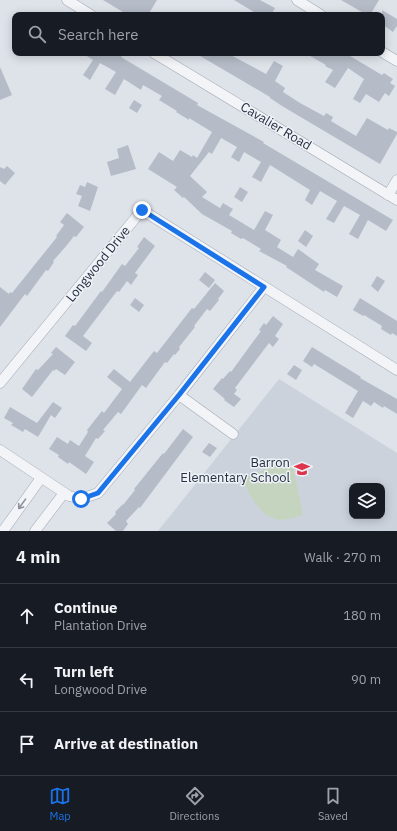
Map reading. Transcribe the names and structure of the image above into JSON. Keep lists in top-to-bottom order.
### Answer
{
  "streets": {
    "street": ["Cavalier Road", "Longwood Drive"]
  },
  "places": {
    "school or university": ["Barron Elementary School"]
  },
  "page": {
    "search": "Search here",
    "heading": ["4 min", "Walk · 270 m"],
    "list": [
      ["Continue", "Plantation Drive", "180 m"],
      ["Turn left", "Longwood Drive", "90 m"],
      "Arrive at destination"
    ],
    "nav": ["Map", "Directions", "Saved"]
  }
}
